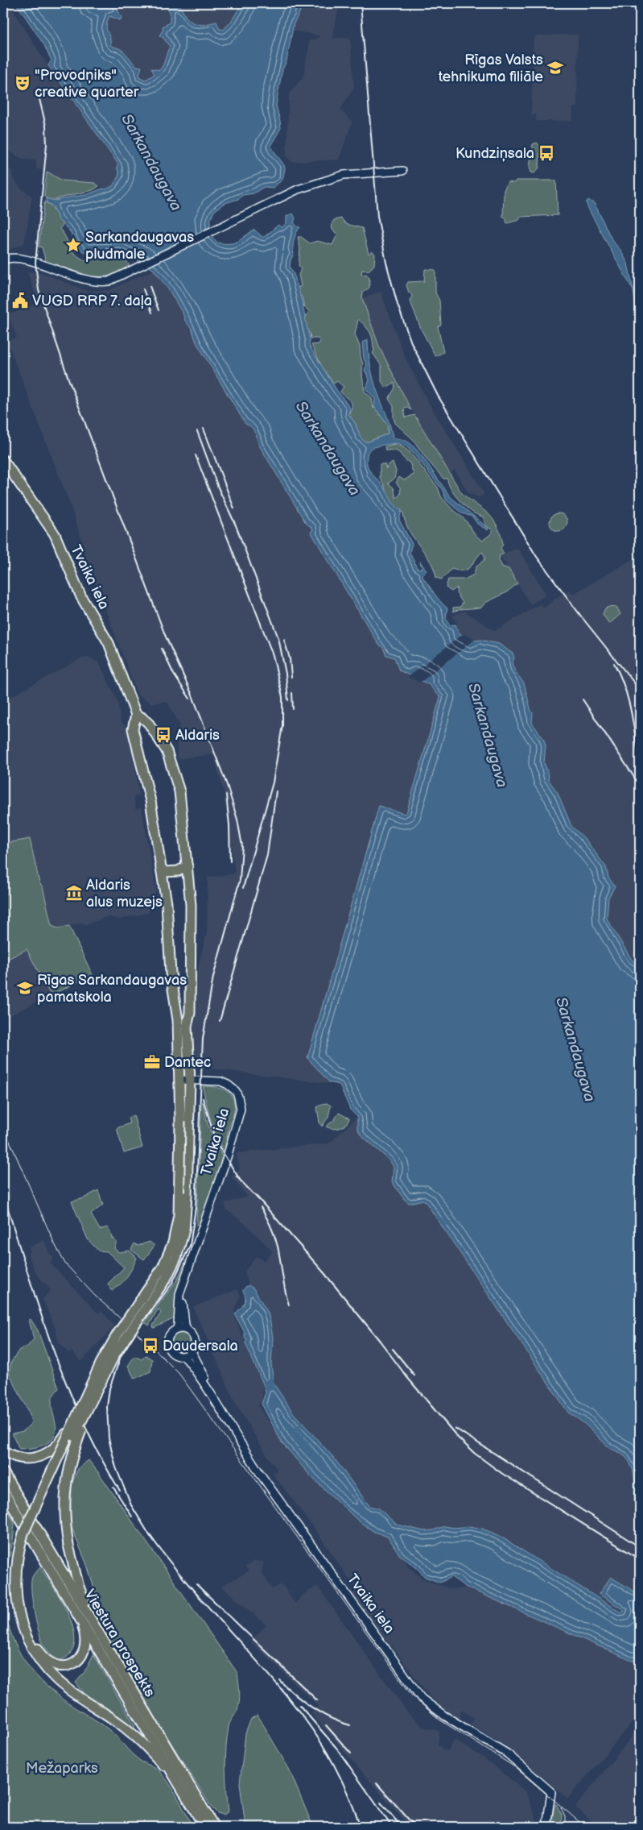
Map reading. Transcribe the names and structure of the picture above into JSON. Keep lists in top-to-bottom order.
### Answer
{
  "streets": {
    "main road": ["Tvaika iela", "Viestura prospekts"]
  },
  "water": ["Sarkandaugava"],
  "parks": ["Mežaparks"],
  "places": {
    "school or university": ["Rīgas Valsts tehnikuma filiāle", "Rīgas Sarkandaugavas pamatskola"],
    "theatre": ["\"Provodņiks\" creative quarter"],
    "bus stop": ["Kundziņsala", "Aldaris", "Daudersala"],
    "place": ["Sarkandaugavas pludmale"],
    "public building": ["VUGD RRP 7. daļa"],
    "museum": ["Aldaris alus muzejs"],
    "office": ["Dantec"]
  }
}
